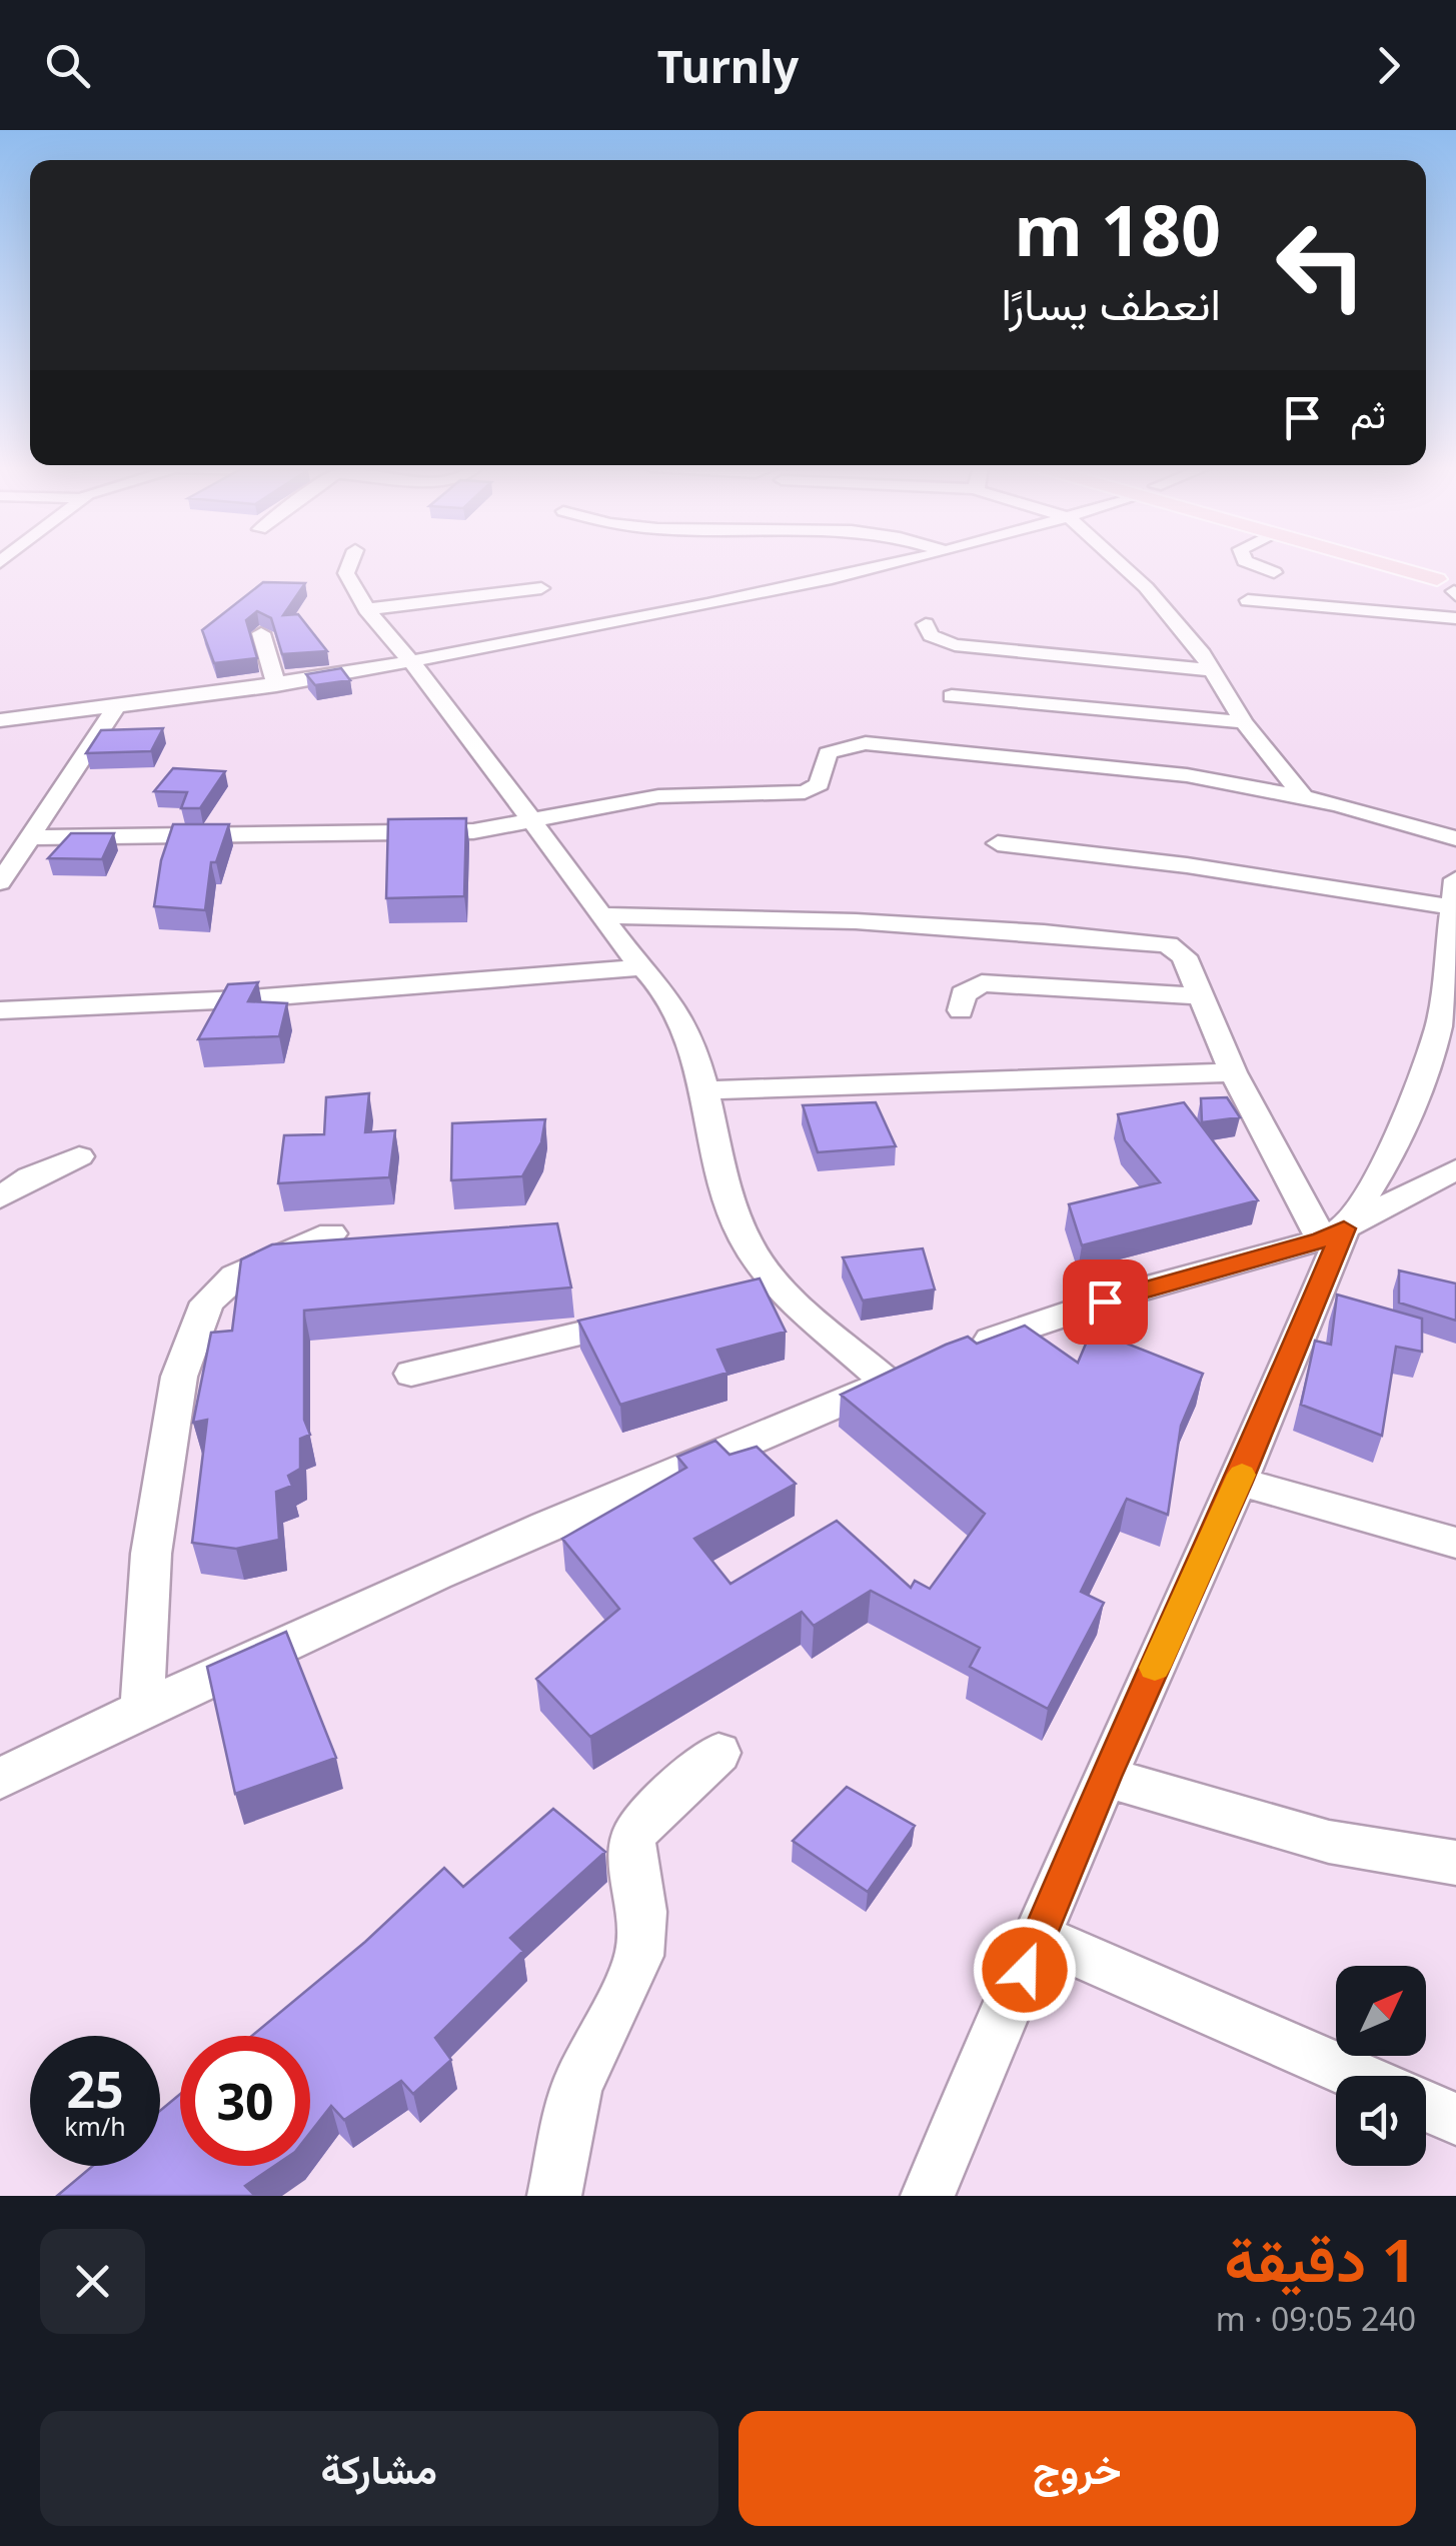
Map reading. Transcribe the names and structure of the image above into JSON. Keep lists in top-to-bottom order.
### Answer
{
  "north": "top right",
  "page": {
    "header": "Turnly",
    "turn": ["180 m", "انعطف يسارًا"],
    "then": "ثم",
    "speed": "25 km/h",
    "limit": "30",
    "heading": ["1 دقيقة", "240 m · 09:05"],
    "buttons": ["خروج", "مشاركة"]
  }
}
